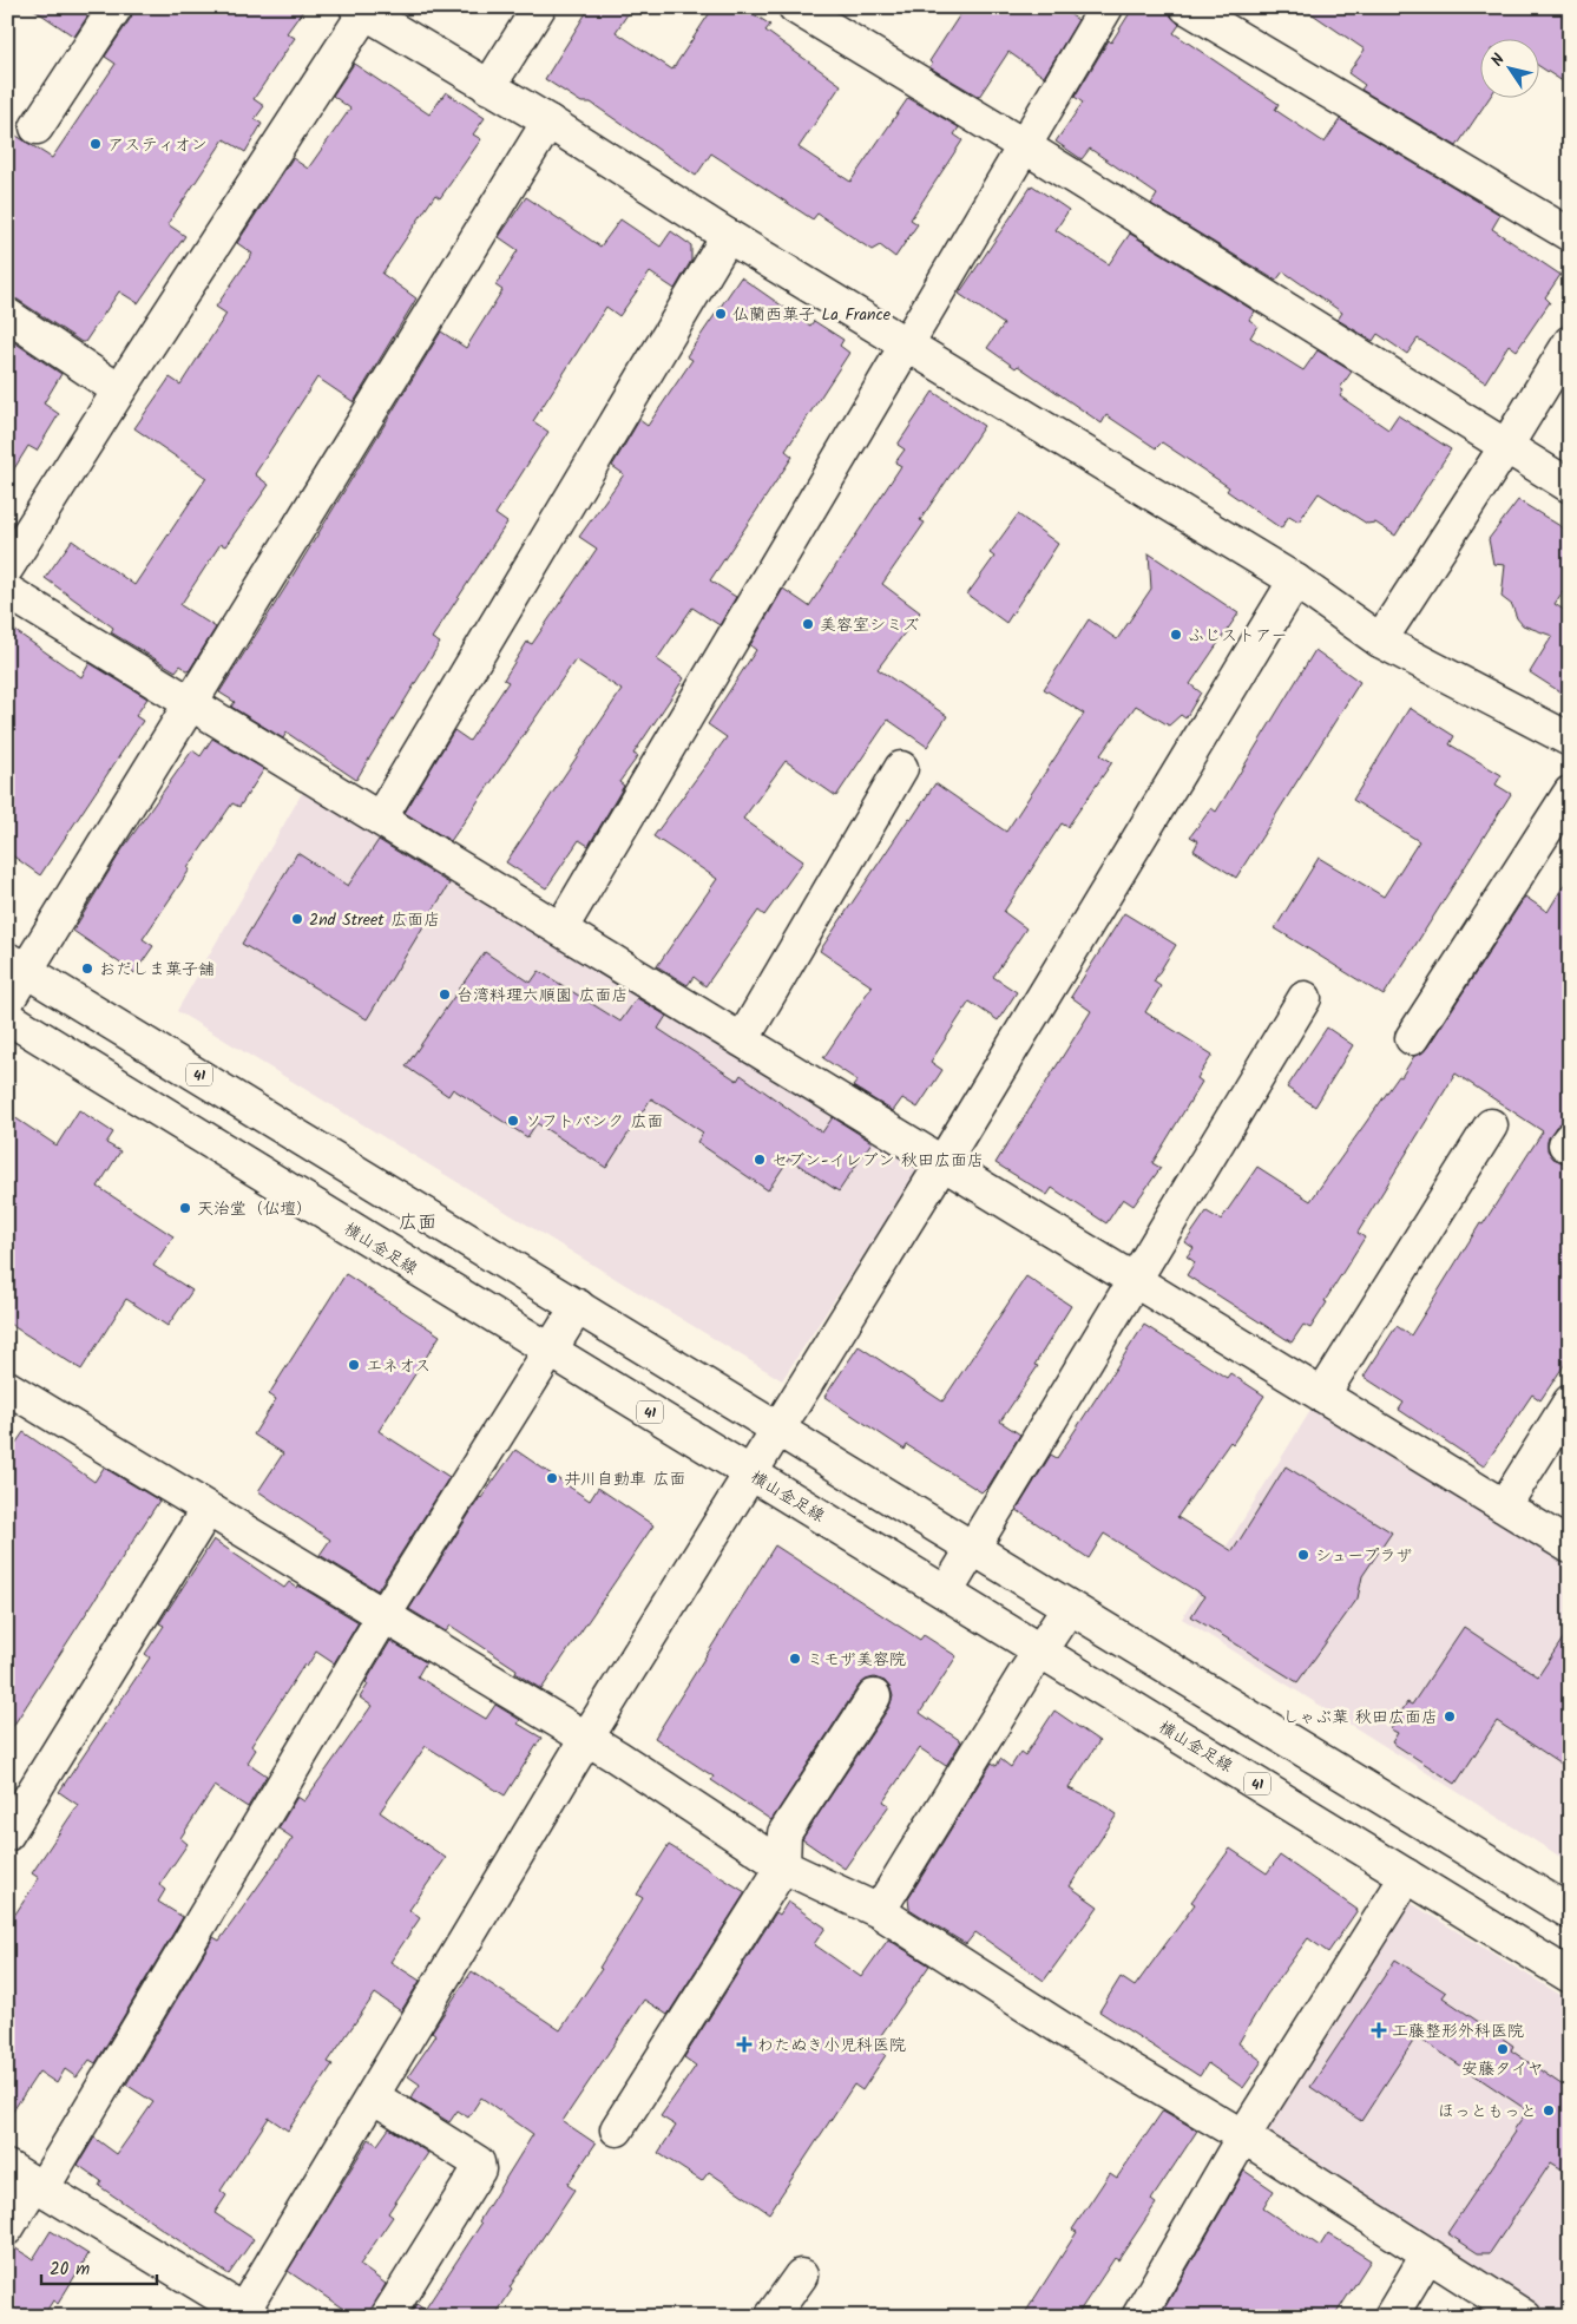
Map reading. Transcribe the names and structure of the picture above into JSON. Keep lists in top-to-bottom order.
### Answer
{
  "streets": {
    "street": ["41", "横山金足線"]
  },
  "districts": ["広面"],
  "places": {
    "other": [
      "アスティオン",
      "仏蘭西菓子 La France",
      "美容室シミズ",
      "ふじストアー",
      "2nd Street 広面店",
      "おだしま菓子舗",
      "台湾料理六順園 広面店",
      "ソフトバンク 広面",
      "セブン-イレブン 秋田広面店",
      "天治堂（仏壇）",
      "エネオス",
      "井川自動車 広面",
      "シュープラザ",
      "ミモザ美容院",
      "しゃぶ葉 秋田広面店",
      "安藤タイヤ",
      "ほっともっと"
    ],
    "health": ["工藤整形外科医院", "わたぬき小児科医院"]
  },
  "scale_bar": "20 m",
  "north": "top left"
}
